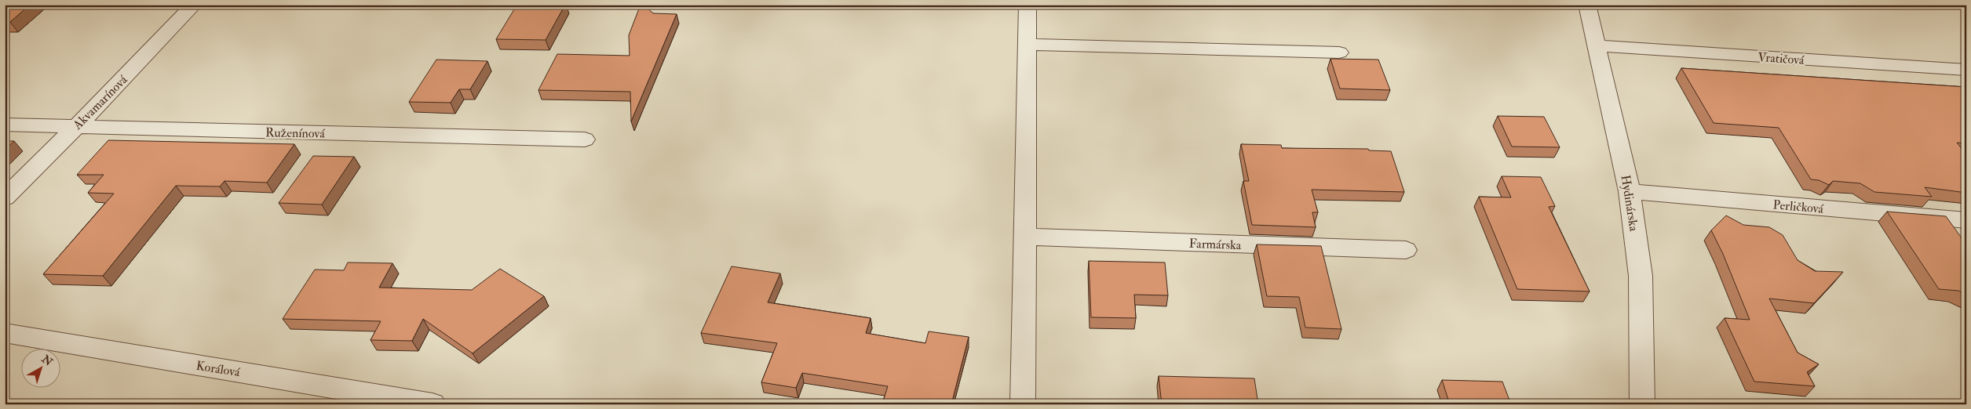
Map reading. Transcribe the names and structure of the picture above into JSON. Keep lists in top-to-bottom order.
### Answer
{
  "streets": {
    "street": [
      "Vratičová",
      "Akvamarínová",
      "Ruženínová",
      "Hydinárska",
      "Perličková",
      "Farmárska",
      "Korálová"
    ]
  },
  "crossings": [
    ["Vratičová", "Hydinárska"],
    ["Akvamarínová", "Ruženínová"],
    ["Hydinárska", "Perličková"]
  ],
  "north": "top right"
}
